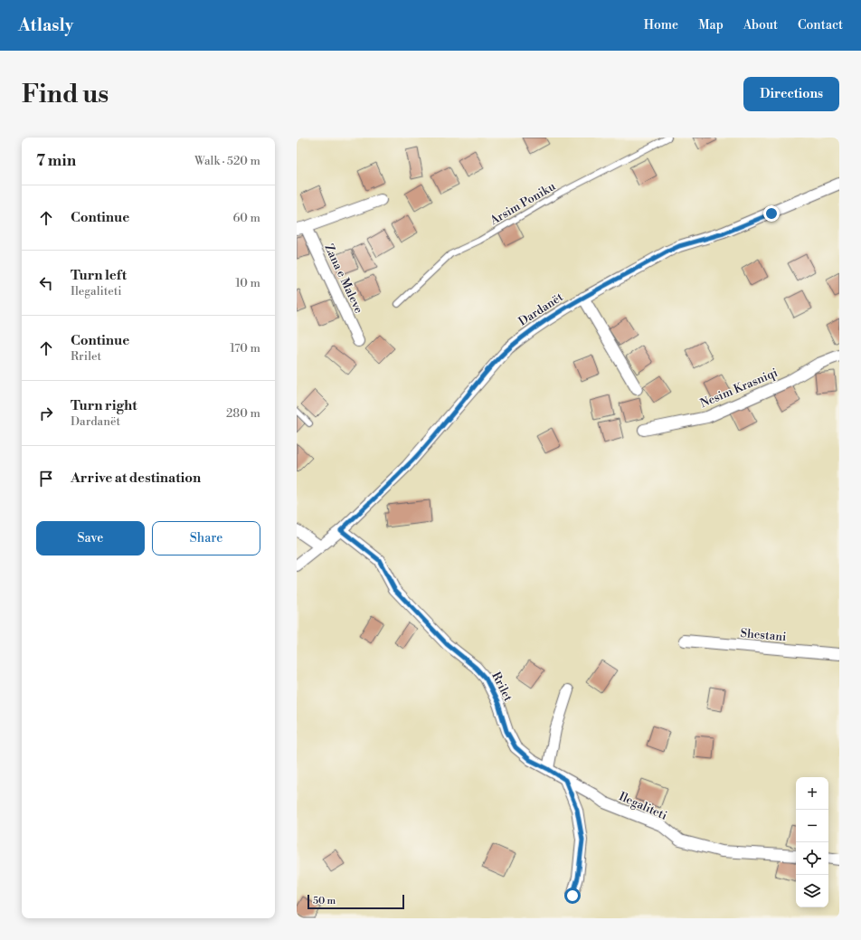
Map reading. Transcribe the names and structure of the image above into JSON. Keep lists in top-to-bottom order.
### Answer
{
  "streets": {
    "street": [
      "Zana e Maleve",
      "Dardanët",
      "Nesim Krasniqi",
      "Shestani",
      "Rrilet",
      "Ilegaliteti"
    ],
    "lane": ["Arsim Poniku"]
  },
  "crossings": [
    ["Dardanët", "Rrilet"],
    ["Rrilet", "Ilegaliteti"]
  ],
  "scale_bar": "50 m",
  "page": {
    "header": "Atlasly",
    "nav": [
      "Home",
      "Map",
      "About",
      "Contact"
    ],
    "buttons": [
      "Directions",
      ["Save", "Share"]
    ],
    "title": "Find us",
    "heading": ["7 min", "Walk · 520 m"],
    "list": [
      ["Continue", "60 m"],
      ["Turn left", "Ilegaliteti", "10 m"],
      ["Continue", "Rrilet", "170 m"],
      ["Turn right", "Dardanët", "280 m"],
      "Arrive at destination"
    ],
    "map_buttons": ["+", "−"],
    "scale": "50 m"
  }
}
